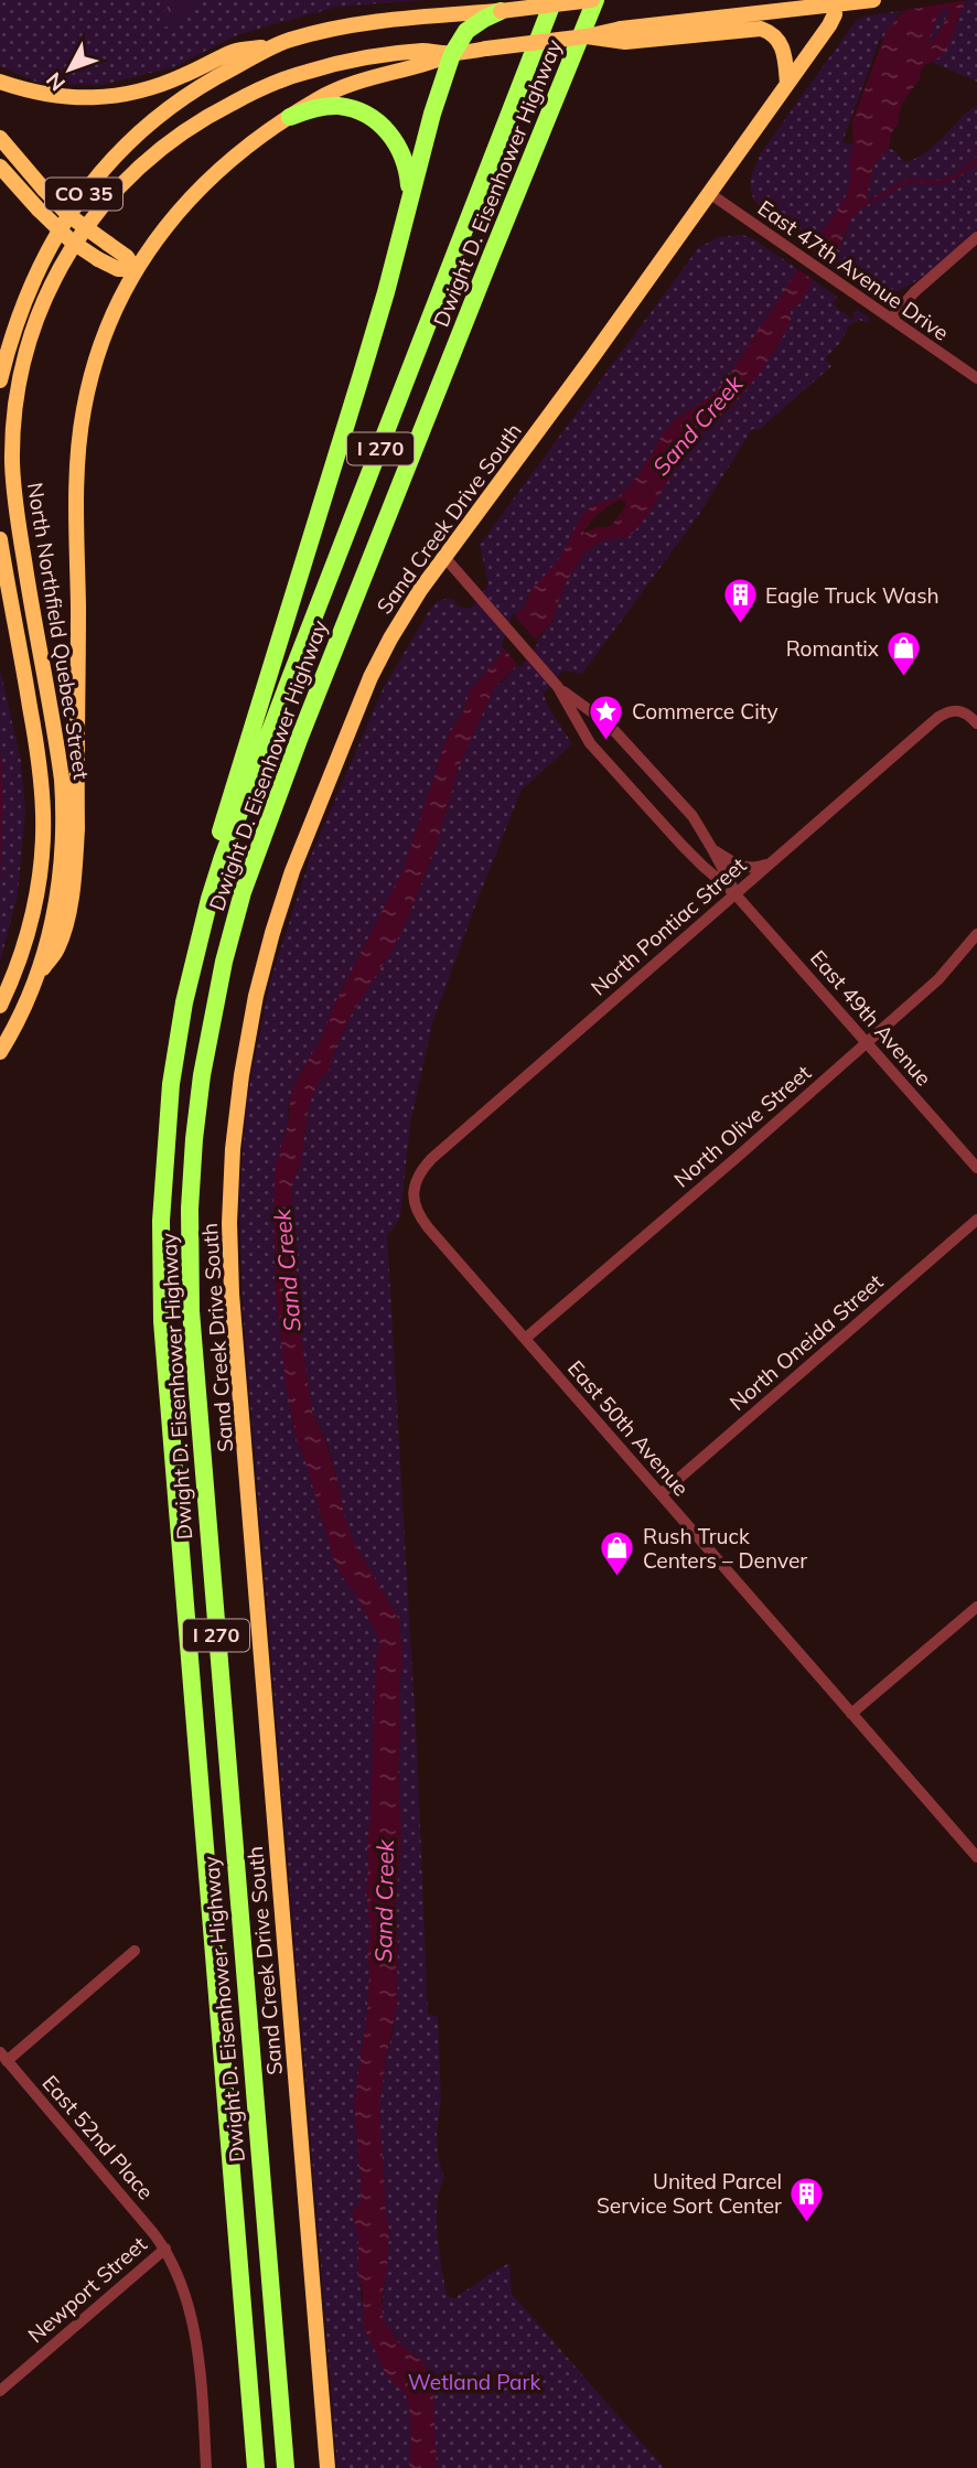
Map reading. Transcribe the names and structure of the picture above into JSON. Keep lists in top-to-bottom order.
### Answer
{
  "streets": {
    "highway": ["Dwight D. Eisenhower Highway", "I 270"],
    "main road": ["CO 35", "Sand Creek Drive South", "North Northfield Quebec Street"],
    "street": [
      "East 47th Avenue Drive",
      "North Pontiac Street",
      "East 49th Avenue",
      "North Olive Street",
      "North Oneida Street",
      "East 50th Avenue",
      "East 52nd Place",
      "Newport Street"
    ]
  },
  "crossings": [
    ["Dwight D. Eisenhower Highway", "CO 35"],
    ["CO 35", "North Northfield Quebec Street"],
    ["East 47th Avenue Drive", "Sand Creek Drive South"],
    ["Sand Creek Drive South", "North Northfield Quebec Street"],
    ["Sand Creek Drive South", "East 49th Avenue"],
    ["North Pontiac Street", "East 49th Avenue"],
    ["North Pontiac Street", "East 50th Avenue"],
    ["East 49th Avenue", "North Olive Street"],
    ["North Olive Street", "East 50th Avenue"],
    ["North Oneida Street", "East 50th Avenue"],
    ["East 52nd Place", "Newport Street"]
  ],
  "water": ["Sand Creek"],
  "parks": ["Wetland Park"],
  "places": {
    "building": ["Eagle Truck Wash", "United Parcel Service Sort Center"],
    "shop": ["Romantix", "Rush Truck Centers – Denver"],
    "place": ["Commerce City"]
  },
  "north": "bottom left"
}
